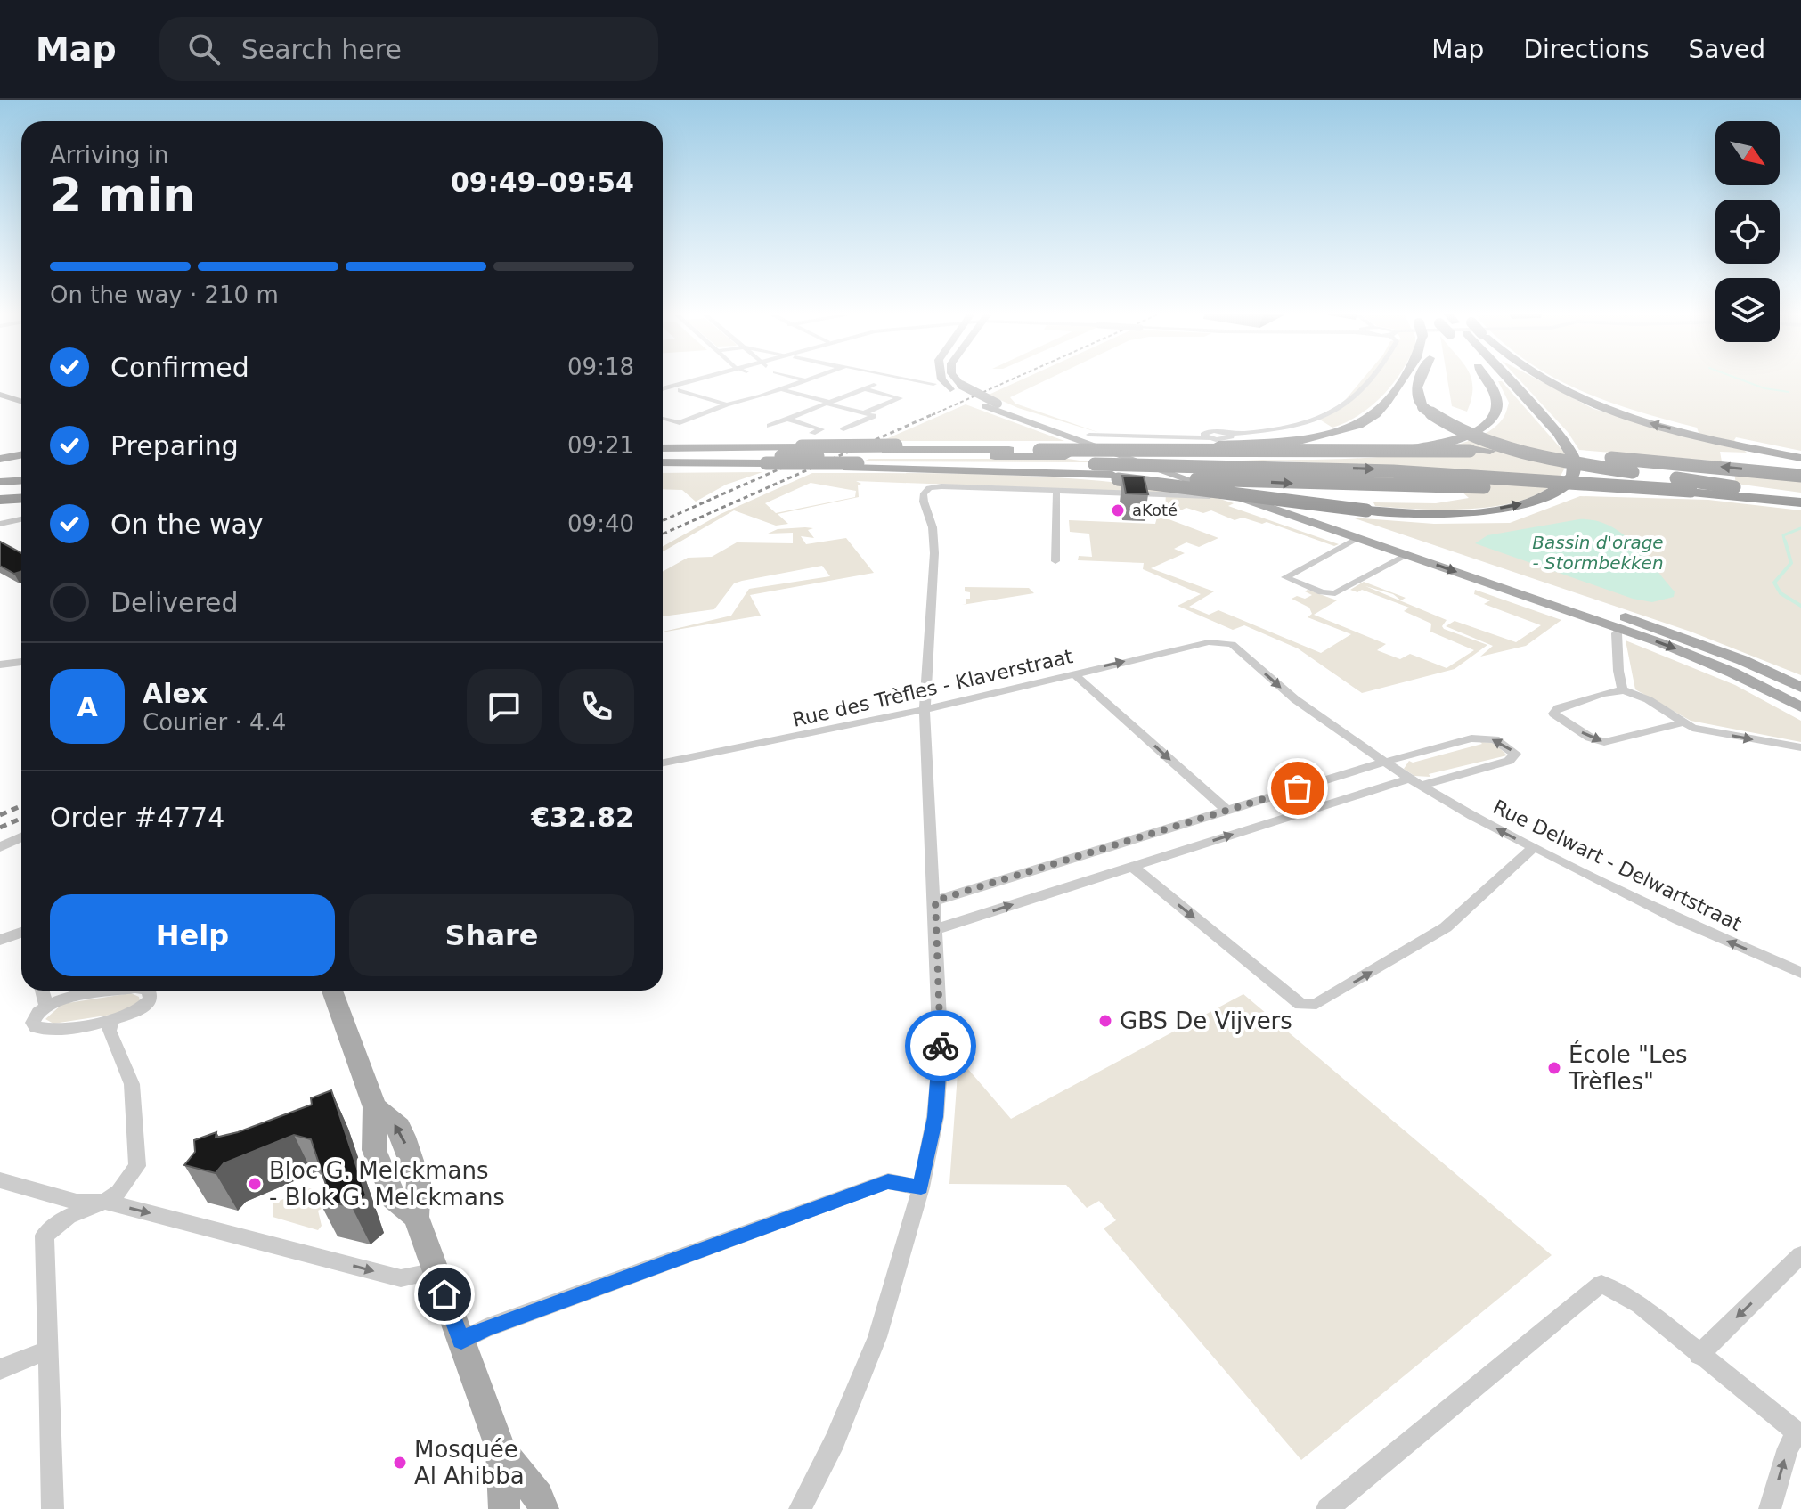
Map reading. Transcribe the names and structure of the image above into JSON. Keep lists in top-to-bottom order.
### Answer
{
  "streets": {
    "street": ["Rue des Trèfles - Klaverstraat", "Rue Delwart - Delwartstraat"]
  },
  "crossings": [
    ["Rue des Trèfles - Klaverstraat", "Rue Delwart - Delwartstraat"]
  ],
  "water": ["Bassin d'orage - Stormbekken"],
  "places": [
    "aKoté",
    "GBS De Vijvers",
    "École \"Les Trèfles\"",
    "Bloc G. Melckmans - Blok G. Melckmans",
    "Mosquée Al Ahibba"
  ],
  "north": "bottom right",
  "page": {
    "header": "Map",
    "search": "Search here",
    "nav": ["Map", "Directions", "Saved"],
    "heading": ["2 min", "Arriving in", "09:49–09:54"],
    "panel": [
      "Alex",
      "Courier · 4.4",
      "Order #4774",
      "€32.82"
    ],
    "bar": "On the way · 210 m",
    "list": [
      ["Confirmed", "09:18"],
      ["Preparing", "09:21"],
      ["On the way", "09:40"],
      "Delivered"
    ],
    "round": "A",
    "buttons": ["Help", "Share"]
  }
}
